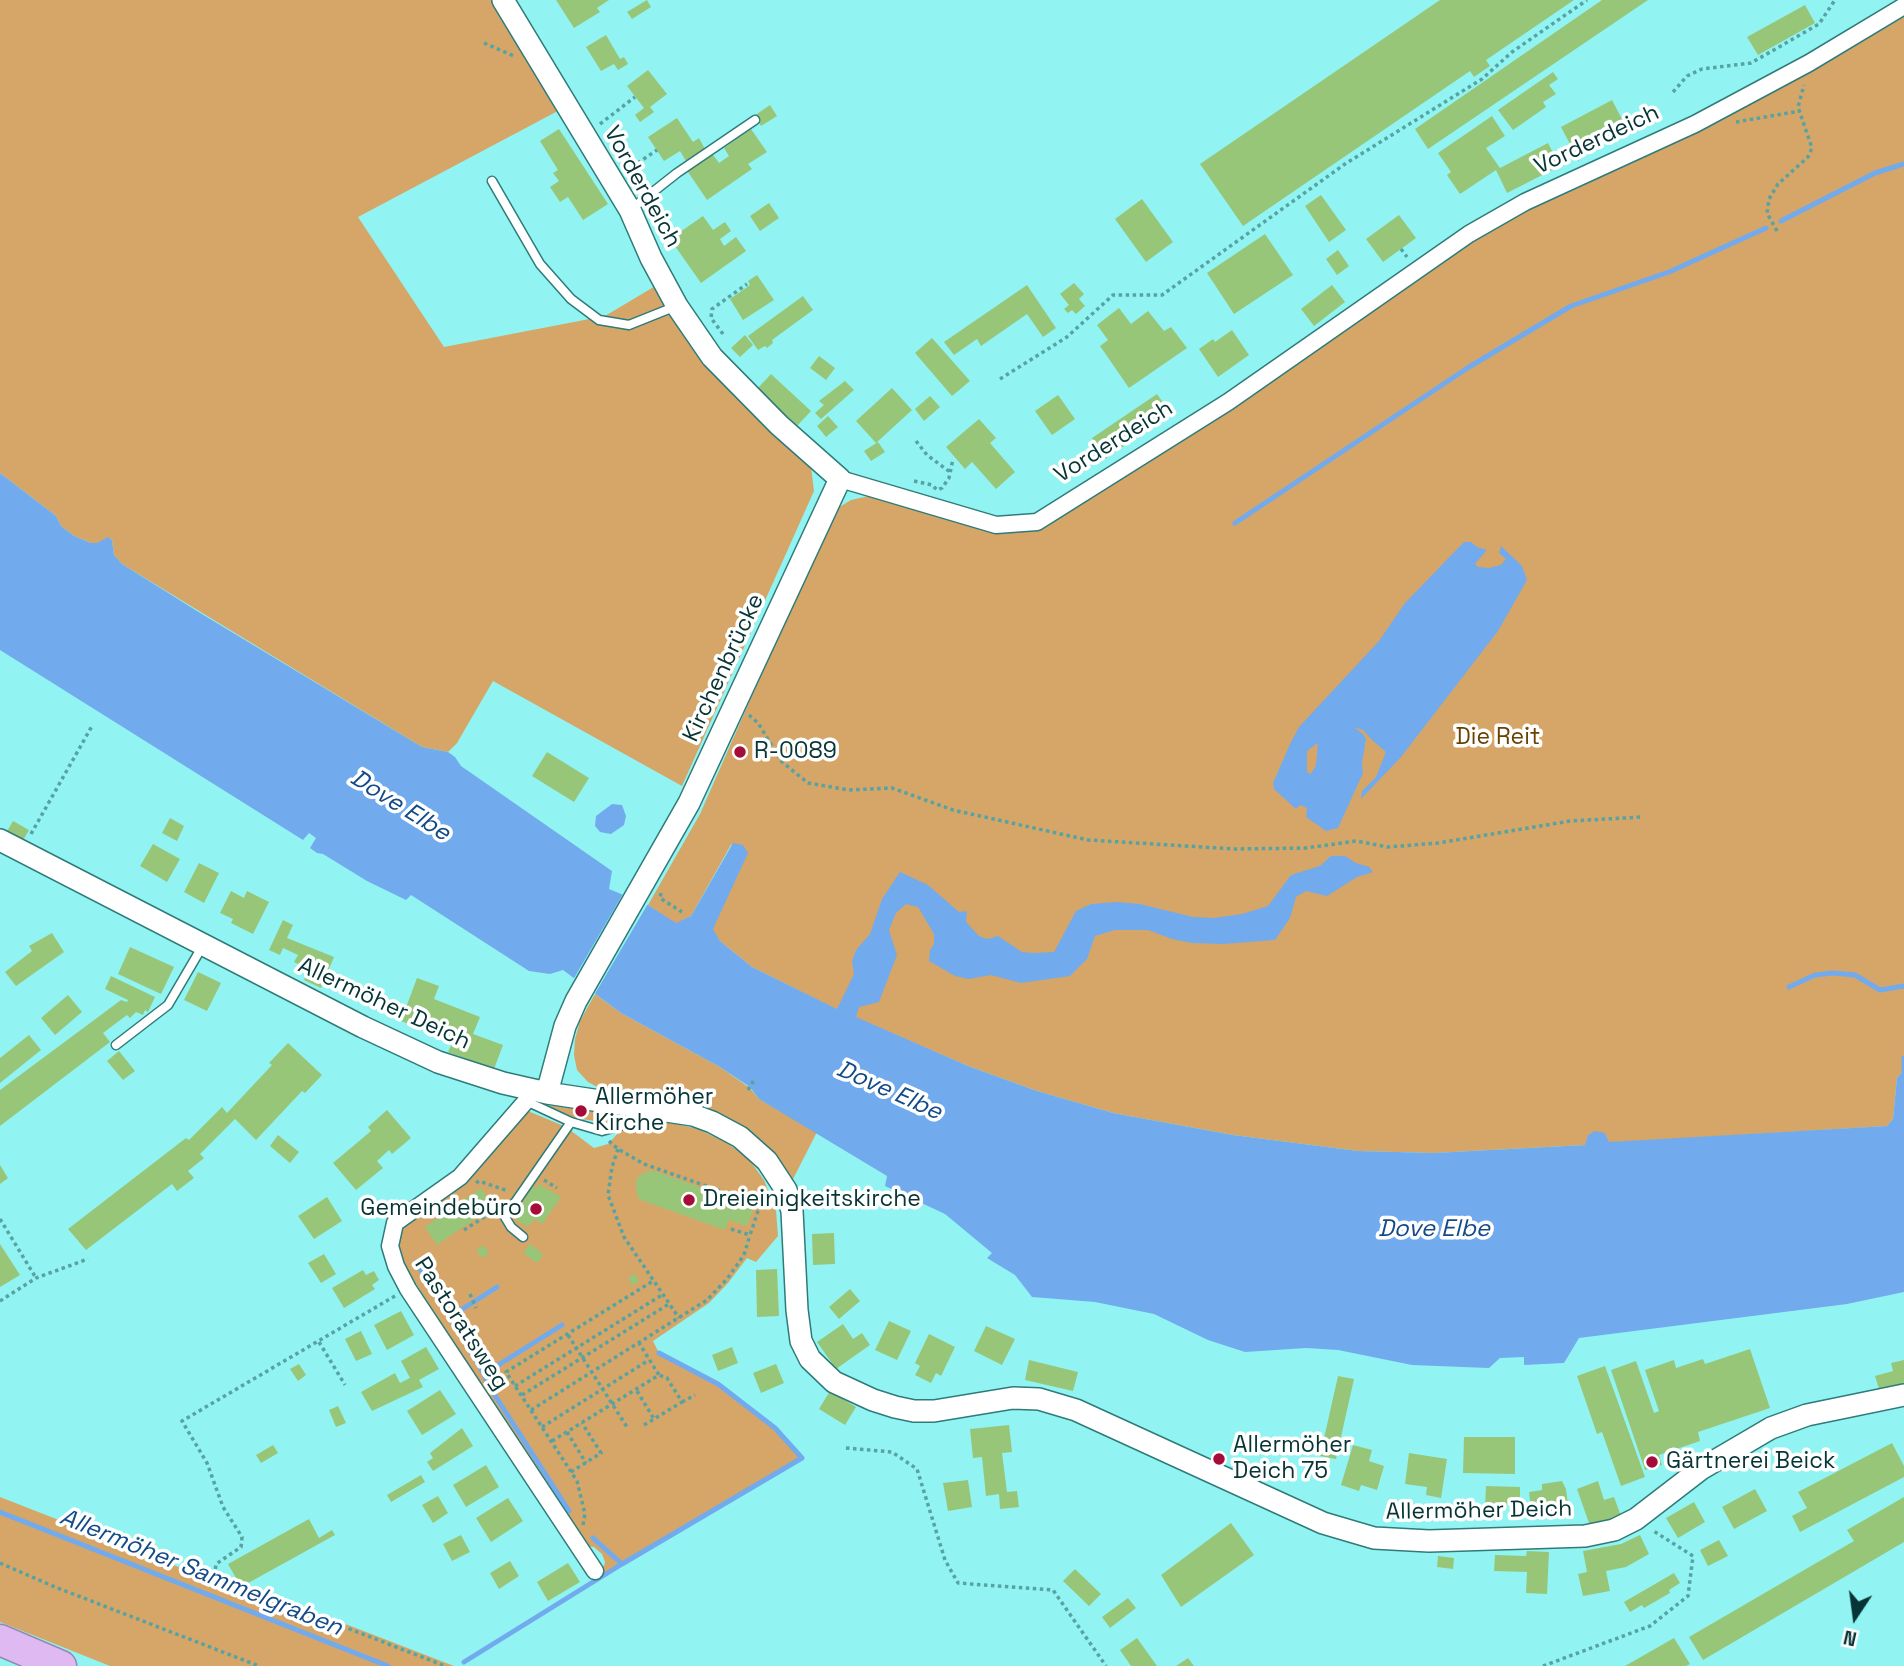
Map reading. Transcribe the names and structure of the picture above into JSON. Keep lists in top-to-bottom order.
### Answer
{
  "streets": {
    "street": [
      "Vorderdeich",
      "Kirchenbrücke",
      "Allermöher Deich",
      "Pastoratsweg"
    ]
  },
  "crossings": [
    ["Vorderdeich", "Kirchenbrücke"],
    ["Kirchenbrücke", "Allermöher Deich"],
    ["Kirchenbrücke", "Pastoratsweg"],
    ["Allermöher Deich", "Pastoratsweg"]
  ],
  "water": ["Dove Elbe", "Allermöher Sammelgraben"],
  "parks": ["Die Reit"],
  "places": [
    "R-0089",
    "Allermöher Kirche",
    "Dreieinigkeitskirche",
    "Gemeindebüro",
    "Allermöher Deich 75",
    "Gärtnerei Beick"
  ],
  "north": "bottom"
}
